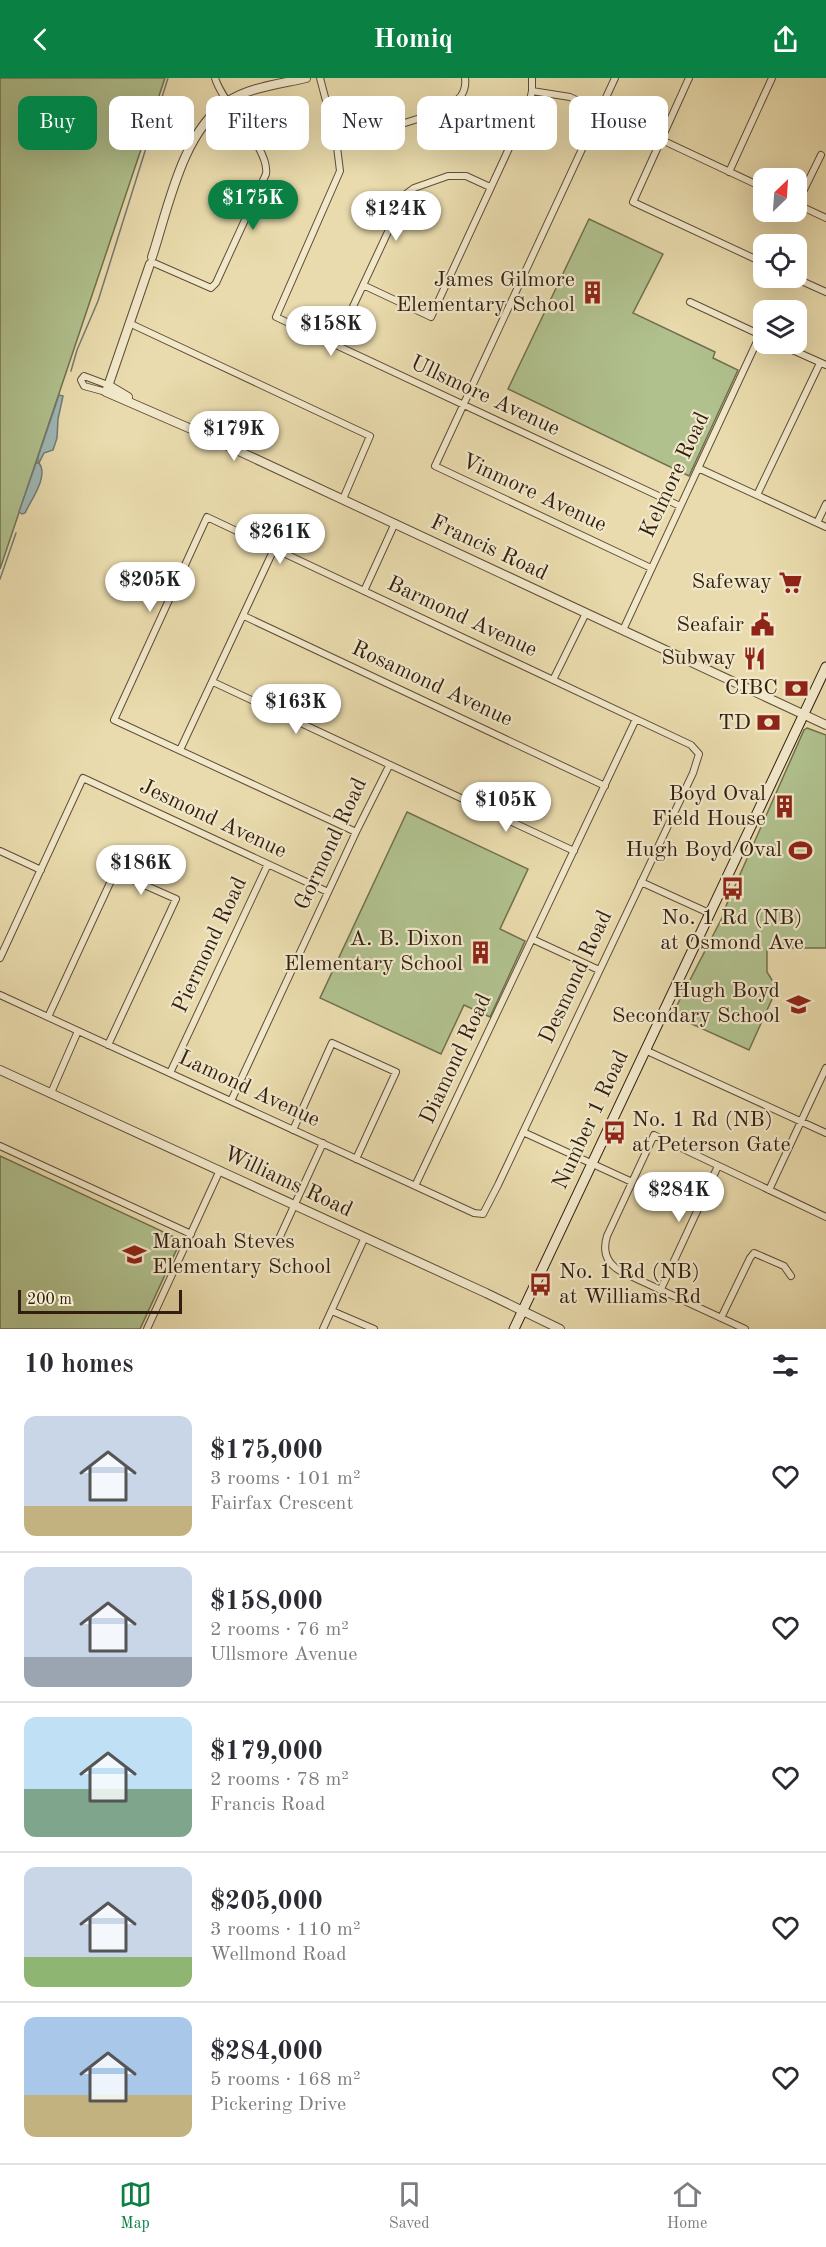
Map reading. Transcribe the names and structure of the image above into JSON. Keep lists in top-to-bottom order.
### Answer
{
  "streets": {
    "main road": ["Number 1 Road"],
    "street": [
      "Ullsmore Avenue",
      "Kelmore Road",
      "Vinmore Avenue",
      "Francis Road",
      "Barmond Avenue",
      "Rosamond Avenue",
      "Jesmond Avenue",
      "Gormond Road",
      "Piermond Road",
      "Desmond Road",
      "Diamond Road",
      "Lamond Avenue",
      "Williams Road"
    ]
  },
  "crossings": [
    ["Ullsmore Avenue", "Kelmore Road"],
    ["Ullsmore Avenue", "Vinmore Avenue"],
    ["Kelmore Road", "Vinmore Avenue"],
    ["Kelmore Road", "Francis Road"],
    ["Francis Road", "Number 1 Road"],
    ["Barmond Avenue", "Desmond Road"],
    ["Barmond Avenue", "Diamond Road"],
    ["Rosamond Avenue", "Diamond Road"],
    ["Jesmond Avenue", "Gormond Road"],
    ["Jesmond Avenue", "Piermond Road"],
    ["Gormond Road", "Lamond Avenue"],
    ["Piermond Road", "Lamond Avenue"],
    ["Desmond Road", "Lamond Avenue"],
    ["Diamond Road", "Lamond Avenue"],
    ["Number 1 Road", "Williams Road"]
  ],
  "places": {
    "building": ["James Gilmore Elementary School", "Boyd Oval Field House", "A. B. Dixon Elementary School"],
    "supermarket": ["Safeway"],
    "public building": ["Seafair"],
    "restaurant": ["Subway"],
    "bank": ["CIBC", "TD"],
    "sports": ["Hugh Boyd Oval"],
    "bus stop": ["No. 1 Rd (NB) at Osmond Ave", "No. 1 Rd (NB) at Peterson Gate", "No. 1 Rd (NB) at Williams Rd"],
    "school or university": ["Hugh Boyd Secondary School", "Manoah Steves Elementary School"]
  },
  "scale_bar": "200 m",
  "north": "top right",
  "page": {
    "header": "Homiq",
    "chip": [
      "Buy",
      "Rent",
      "Filters",
      "New",
      "Apartment",
      "House"
    ],
    "price": [
      "$175K",
      "$124K",
      "$158K",
      "$179K",
      "$261K",
      "$205K",
      "$163K",
      "$105K",
      "$186K",
      "$284K"
    ],
    "scale": "200 m",
    "heading": "10 homes",
    "list": [
      {
        "name": "$175,000",
        "note": "3 rooms · 101 m² · Fairfax Crescent"
      },
      {
        "name": "$158,000",
        "note": "2 rooms · 76 m² · Ullsmore Avenue"
      },
      {
        "name": "$179,000",
        "note": "2 rooms · 78 m² · Francis Road"
      },
      {
        "name": "$205,000",
        "note": "3 rooms · 110 m² · Wellmond Road"
      },
      {
        "name": "$284,000",
        "note": "5 rooms · 168 m² · Pickering Drive"
      }
    ],
    "tabs": ["Map", "Saved", "Home"]
  }
}
